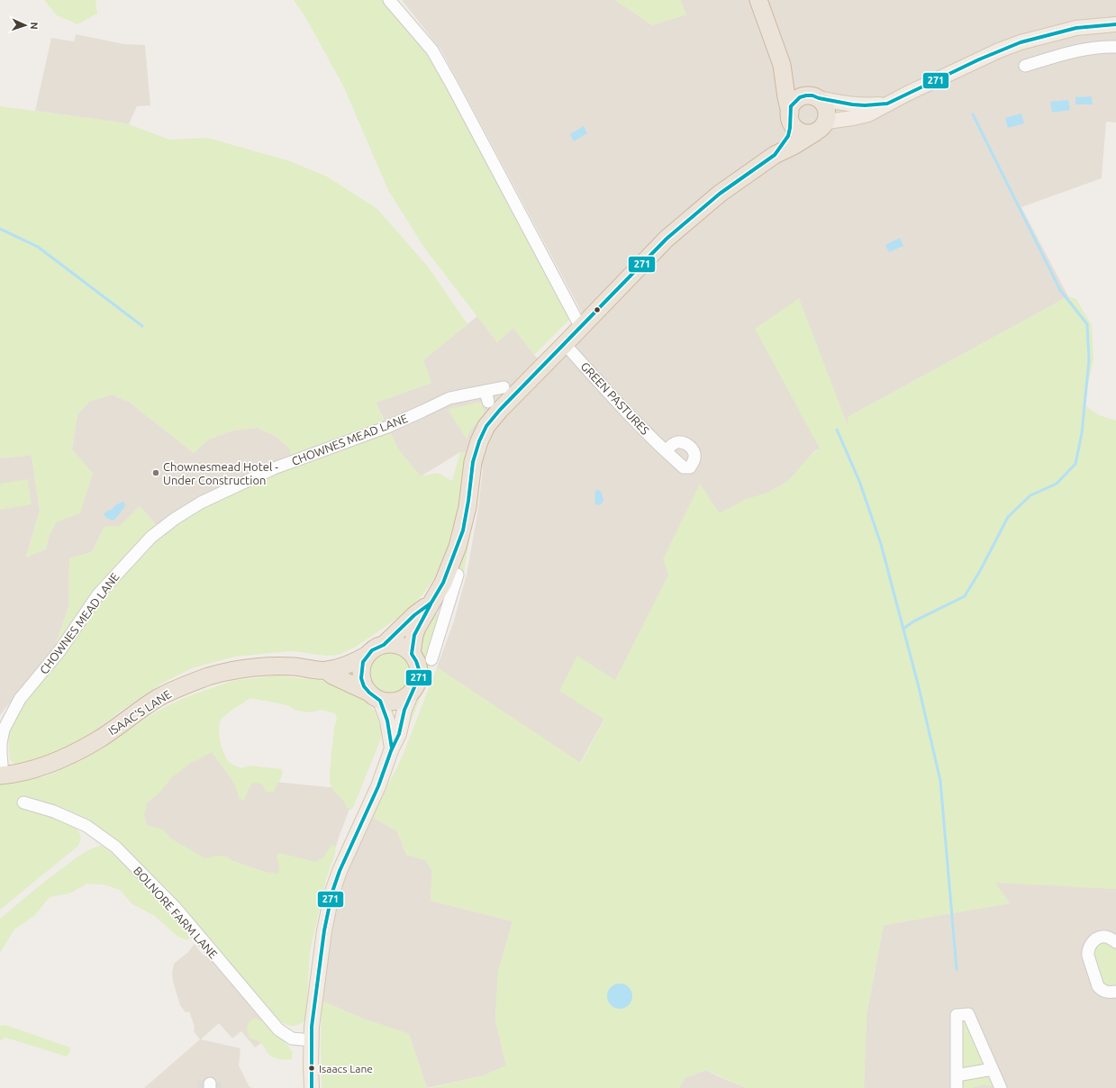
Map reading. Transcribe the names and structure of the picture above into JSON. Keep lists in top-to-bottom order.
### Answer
{
  "streets": {
    "highway": ["ISAAC'S LANE"],
    "street": ["GREEN PASTURES", "CHOWNES MEAD LANE", "BOLNORE FARM LANE"]
  },
  "crossings": [
    ["CHOWNES MEAD LANE", "ISAAC'S LANE"]
  ],
  "places": ["Chownesmead Hotel - Under Construction", "Isaacs Lane"],
  "lines": ["transit line 271"],
  "north": "right"
}
